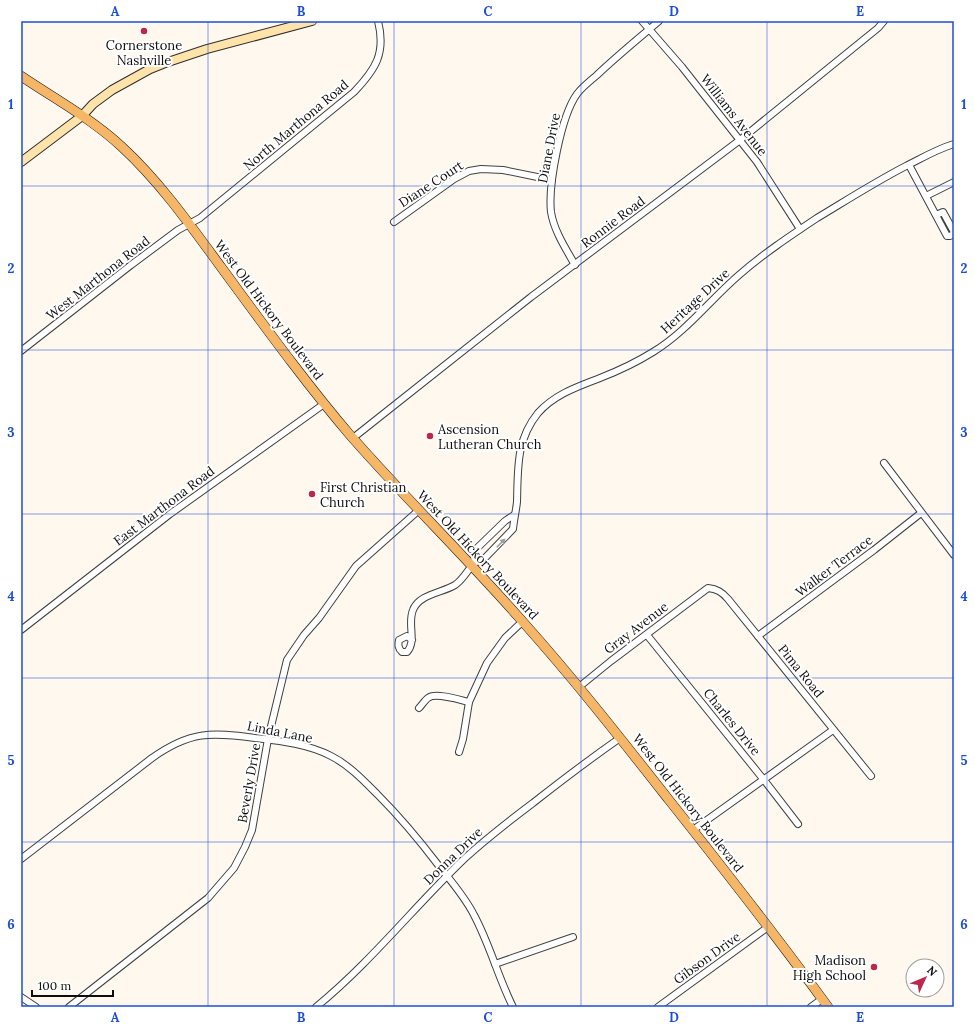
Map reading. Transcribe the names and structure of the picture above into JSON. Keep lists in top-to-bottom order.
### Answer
{
  "streets": {
    "main road": ["West Old Hickory Boulevard"],
    "street": [
      "Williams Avenue",
      "North Marthona Road",
      "Diane Drive",
      "Diane Court",
      "Ronnie Road",
      "West Marthona Road",
      "Heritage Drive",
      "East Marthona Road",
      "Walker Terrace",
      "Gray Avenue",
      "Pima Road",
      "Charles Drive",
      "Linda Lane",
      "Beverly Drive",
      "Donna Drive",
      "Gibson Drive"
    ]
  },
  "crossings": [
    ["Williams Avenue", "Diane Drive"],
    ["Williams Avenue", "Ronnie Road"],
    ["Williams Avenue", "Heritage Drive"],
    ["North Marthona Road", "West Marthona Road"],
    ["North Marthona Road", "West Old Hickory Boulevard"],
    ["Diane Drive", "Diane Court"],
    ["Diane Drive", "Ronnie Road"],
    ["Ronnie Road", "West Old Hickory Boulevard"],
    ["West Marthona Road", "West Old Hickory Boulevard"],
    ["Heritage Drive", "West Old Hickory Boulevard"],
    ["West Old Hickory Boulevard", "East Marthona Road"],
    ["West Old Hickory Boulevard", "Gray Avenue"],
    ["West Old Hickory Boulevard", "Beverly Drive"],
    ["West Old Hickory Boulevard", "Donna Drive"],
    ["West Old Hickory Boulevard", "Gibson Drive"],
    ["Walker Terrace", "Pima Road"],
    ["Gray Avenue", "Pima Road"],
    ["Gray Avenue", "Charles Drive"],
    ["Linda Lane", "Beverly Drive"],
    ["Linda Lane", "Donna Drive"]
  ],
  "places": [
    "Cornerstone Nashville",
    "Ascension Lutheran Church",
    "First Christian Church",
    "Madison High School"
  ],
  "scale_bar": "100 m",
  "north": "top right",
  "grid": {
    "columns": [
      "A",
      "B",
      "C",
      "D",
      "E"
    ],
    "rows": [
      "1",
      "2",
      "3",
      "4",
      "5",
      "6"
    ]
  }
}
